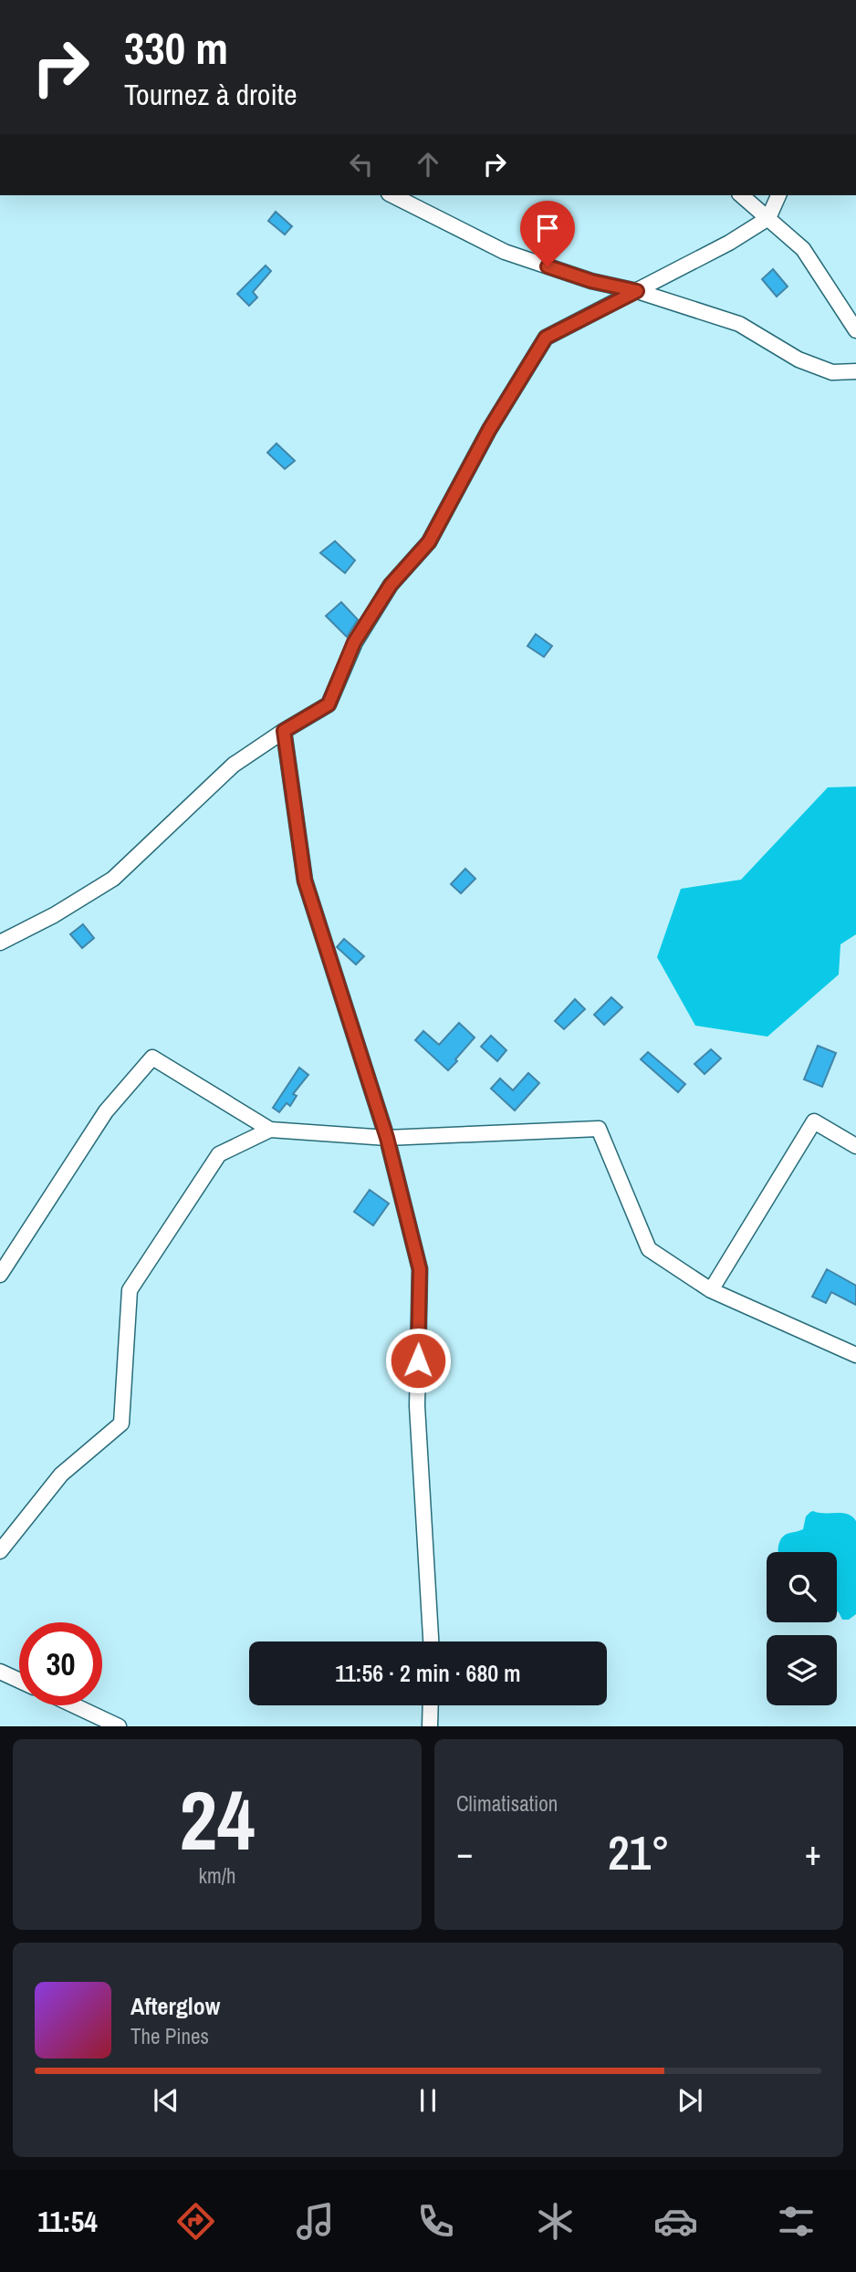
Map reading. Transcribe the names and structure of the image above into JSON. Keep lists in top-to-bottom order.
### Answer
{
  "page": {
    "turn": ["330 m", "Tournez à droite"],
    "limit": "30",
    "trip": "11:56 · 2 min · 680 m",
    "tile": [
      ["24", "km/h"],
      "Climatisation"
    ],
    "heat": ["−", "21°", "+"],
    "song": ["Afterglow", "The Pines"],
    "tabs": "11:54"
  }
}
